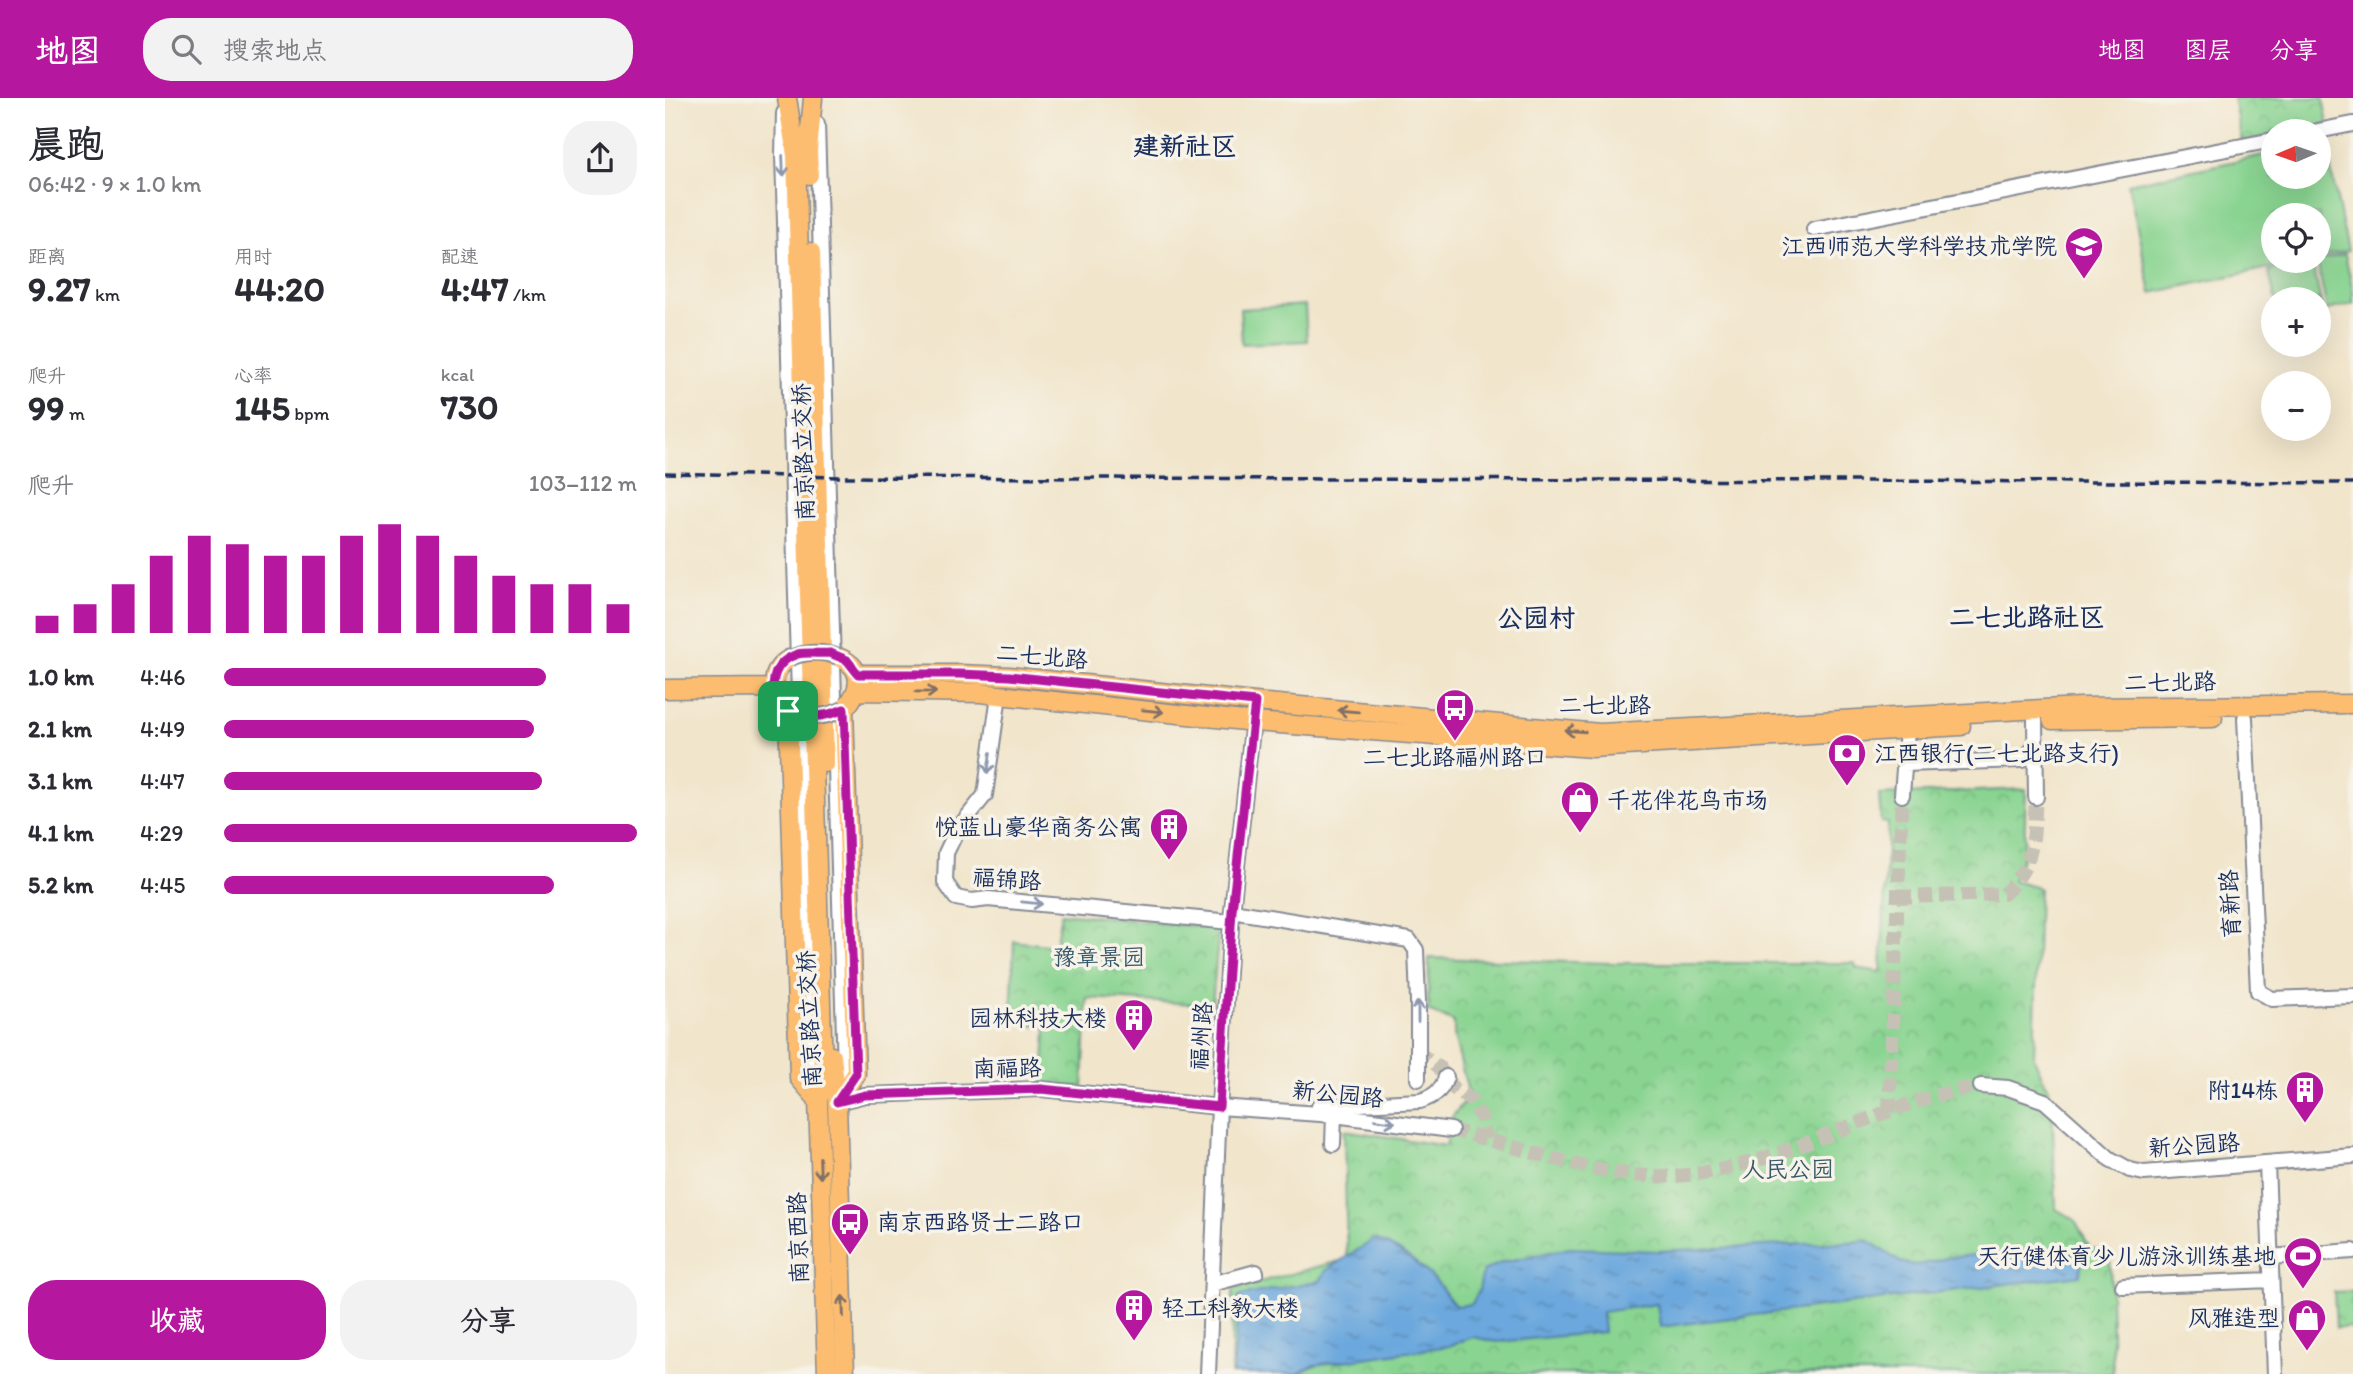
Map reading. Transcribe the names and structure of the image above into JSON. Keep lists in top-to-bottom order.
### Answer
{
  "streets": {
    "main road": ["南京路立交桥", "二七北路", "南京西路"],
    "street": [
      "福锦路",
      "育新路",
      "福州路",
      "南福路",
      "新公园路"
    ]
  },
  "crossings": [
    ["南京路立交桥", "南福路"],
    ["南京路立交桥", "南京西路"],
    ["二七北路", "福锦路"],
    ["二七北路", "育新路"],
    ["二七北路", "福州路"],
    ["福锦路", "福州路"],
    ["福州路", "南福路"],
    ["福州路", "新公园路"],
    ["南福路", "新公园路"],
    ["南福路", "南京西路"]
  ],
  "districts": ["建新社区", "二七北路社区", "公园村"],
  "parks": ["豫章景园", "人民公园"],
  "places": {
    "school or university": ["江西师范大学科学技术学院"],
    "bus stop": ["二七北路福州路口", "南京西路贤士二路口"],
    "bank": ["江西银行(二七北路支行)"],
    "shop": ["千花伴花鸟市场", "风雅造型"],
    "building": [
      "悦蓝山豪华商务公寓",
      "园林科技大楼",
      "附14栋",
      "轻工科教大楼"
    ],
    "sports": ["天行健体育少儿游泳训练基地"]
  },
  "north": "left",
  "page": {
    "header": "地图",
    "search": "搜索地点",
    "nav": ["地图", "图层", "分享"],
    "heading": ["晨跑", "06:42 · 9 × 1.0 km"],
    "map_buttons": ["+", "−"],
    "stats": [
      ["距离", "9.27 km"],
      ["用时", "44:20"],
      ["配速", "4:47 /km"],
      ["爬升", "99 m"],
      ["心率", "145 bpm"],
      ["kcal", "730"]
    ],
    "chart": ["爬升", "103–112 m"],
    "list": [
      {
        "name": "1.0 km",
        "note": "4:46"
      },
      {
        "name": "2.1 km",
        "note": "4:49"
      },
      {
        "name": "3.1 km",
        "note": "4:47"
      },
      {
        "name": "4.1 km",
        "note": "4:29"
      },
      {
        "name": "5.2 km",
        "note": "4:45"
      }
    ],
    "buttons": ["收藏", "分享"]
  }
}
